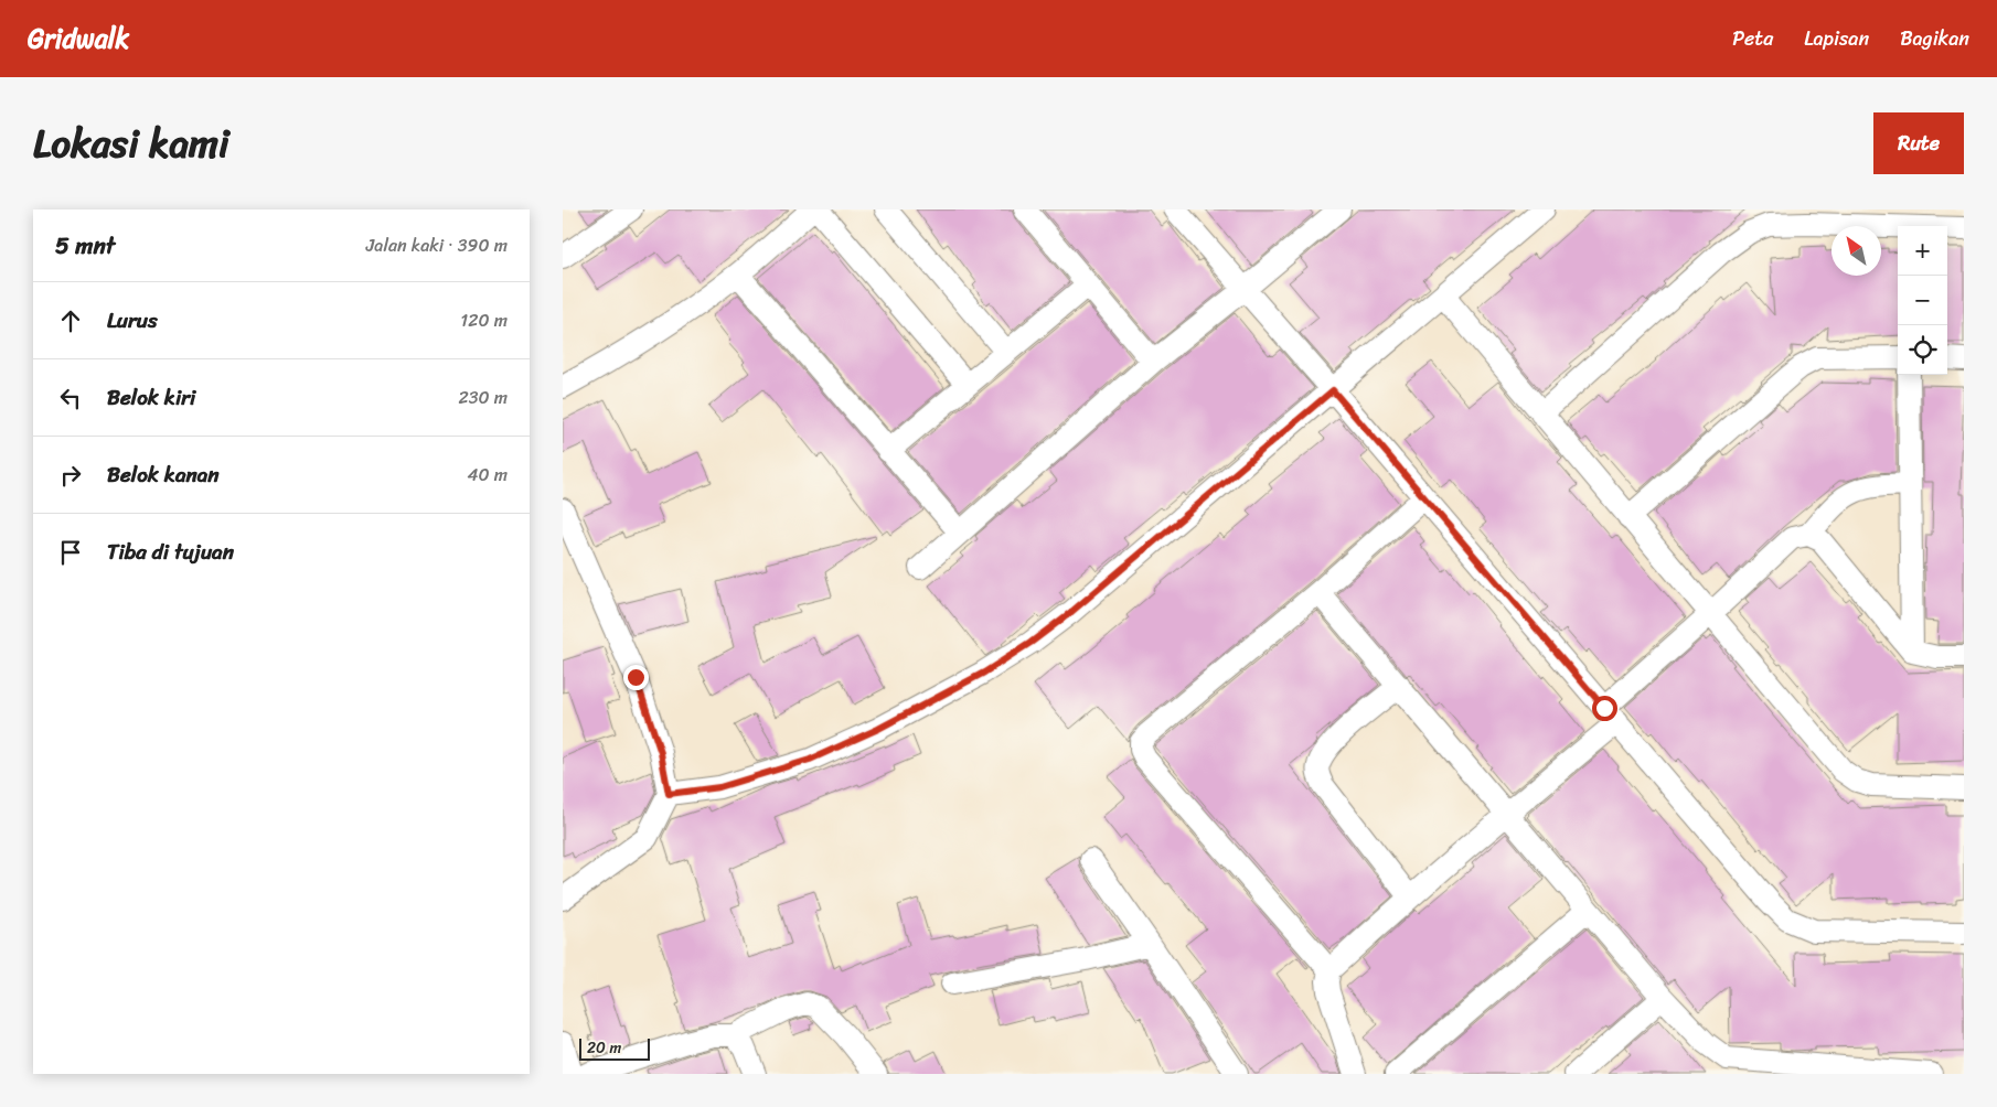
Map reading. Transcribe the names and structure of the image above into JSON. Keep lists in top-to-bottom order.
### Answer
{
  "scale_bar": "20 m",
  "north": "top left",
  "page": {
    "header": "Gridwalk",
    "nav": ["Peta", "Lapisan", "Bagikan"],
    "title": "Lokasi kami",
    "buttons": "Rute",
    "heading": ["5 mnt", "Jalan kaki · 390 m"],
    "map_buttons": ["+", "−"],
    "list": [
      ["Lurus", "120 m"],
      ["Belok kiri", "230 m"],
      ["Belok kanan", "40 m"],
      "Tiba di tujuan"
    ],
    "scale": "20 m"
  }
}
